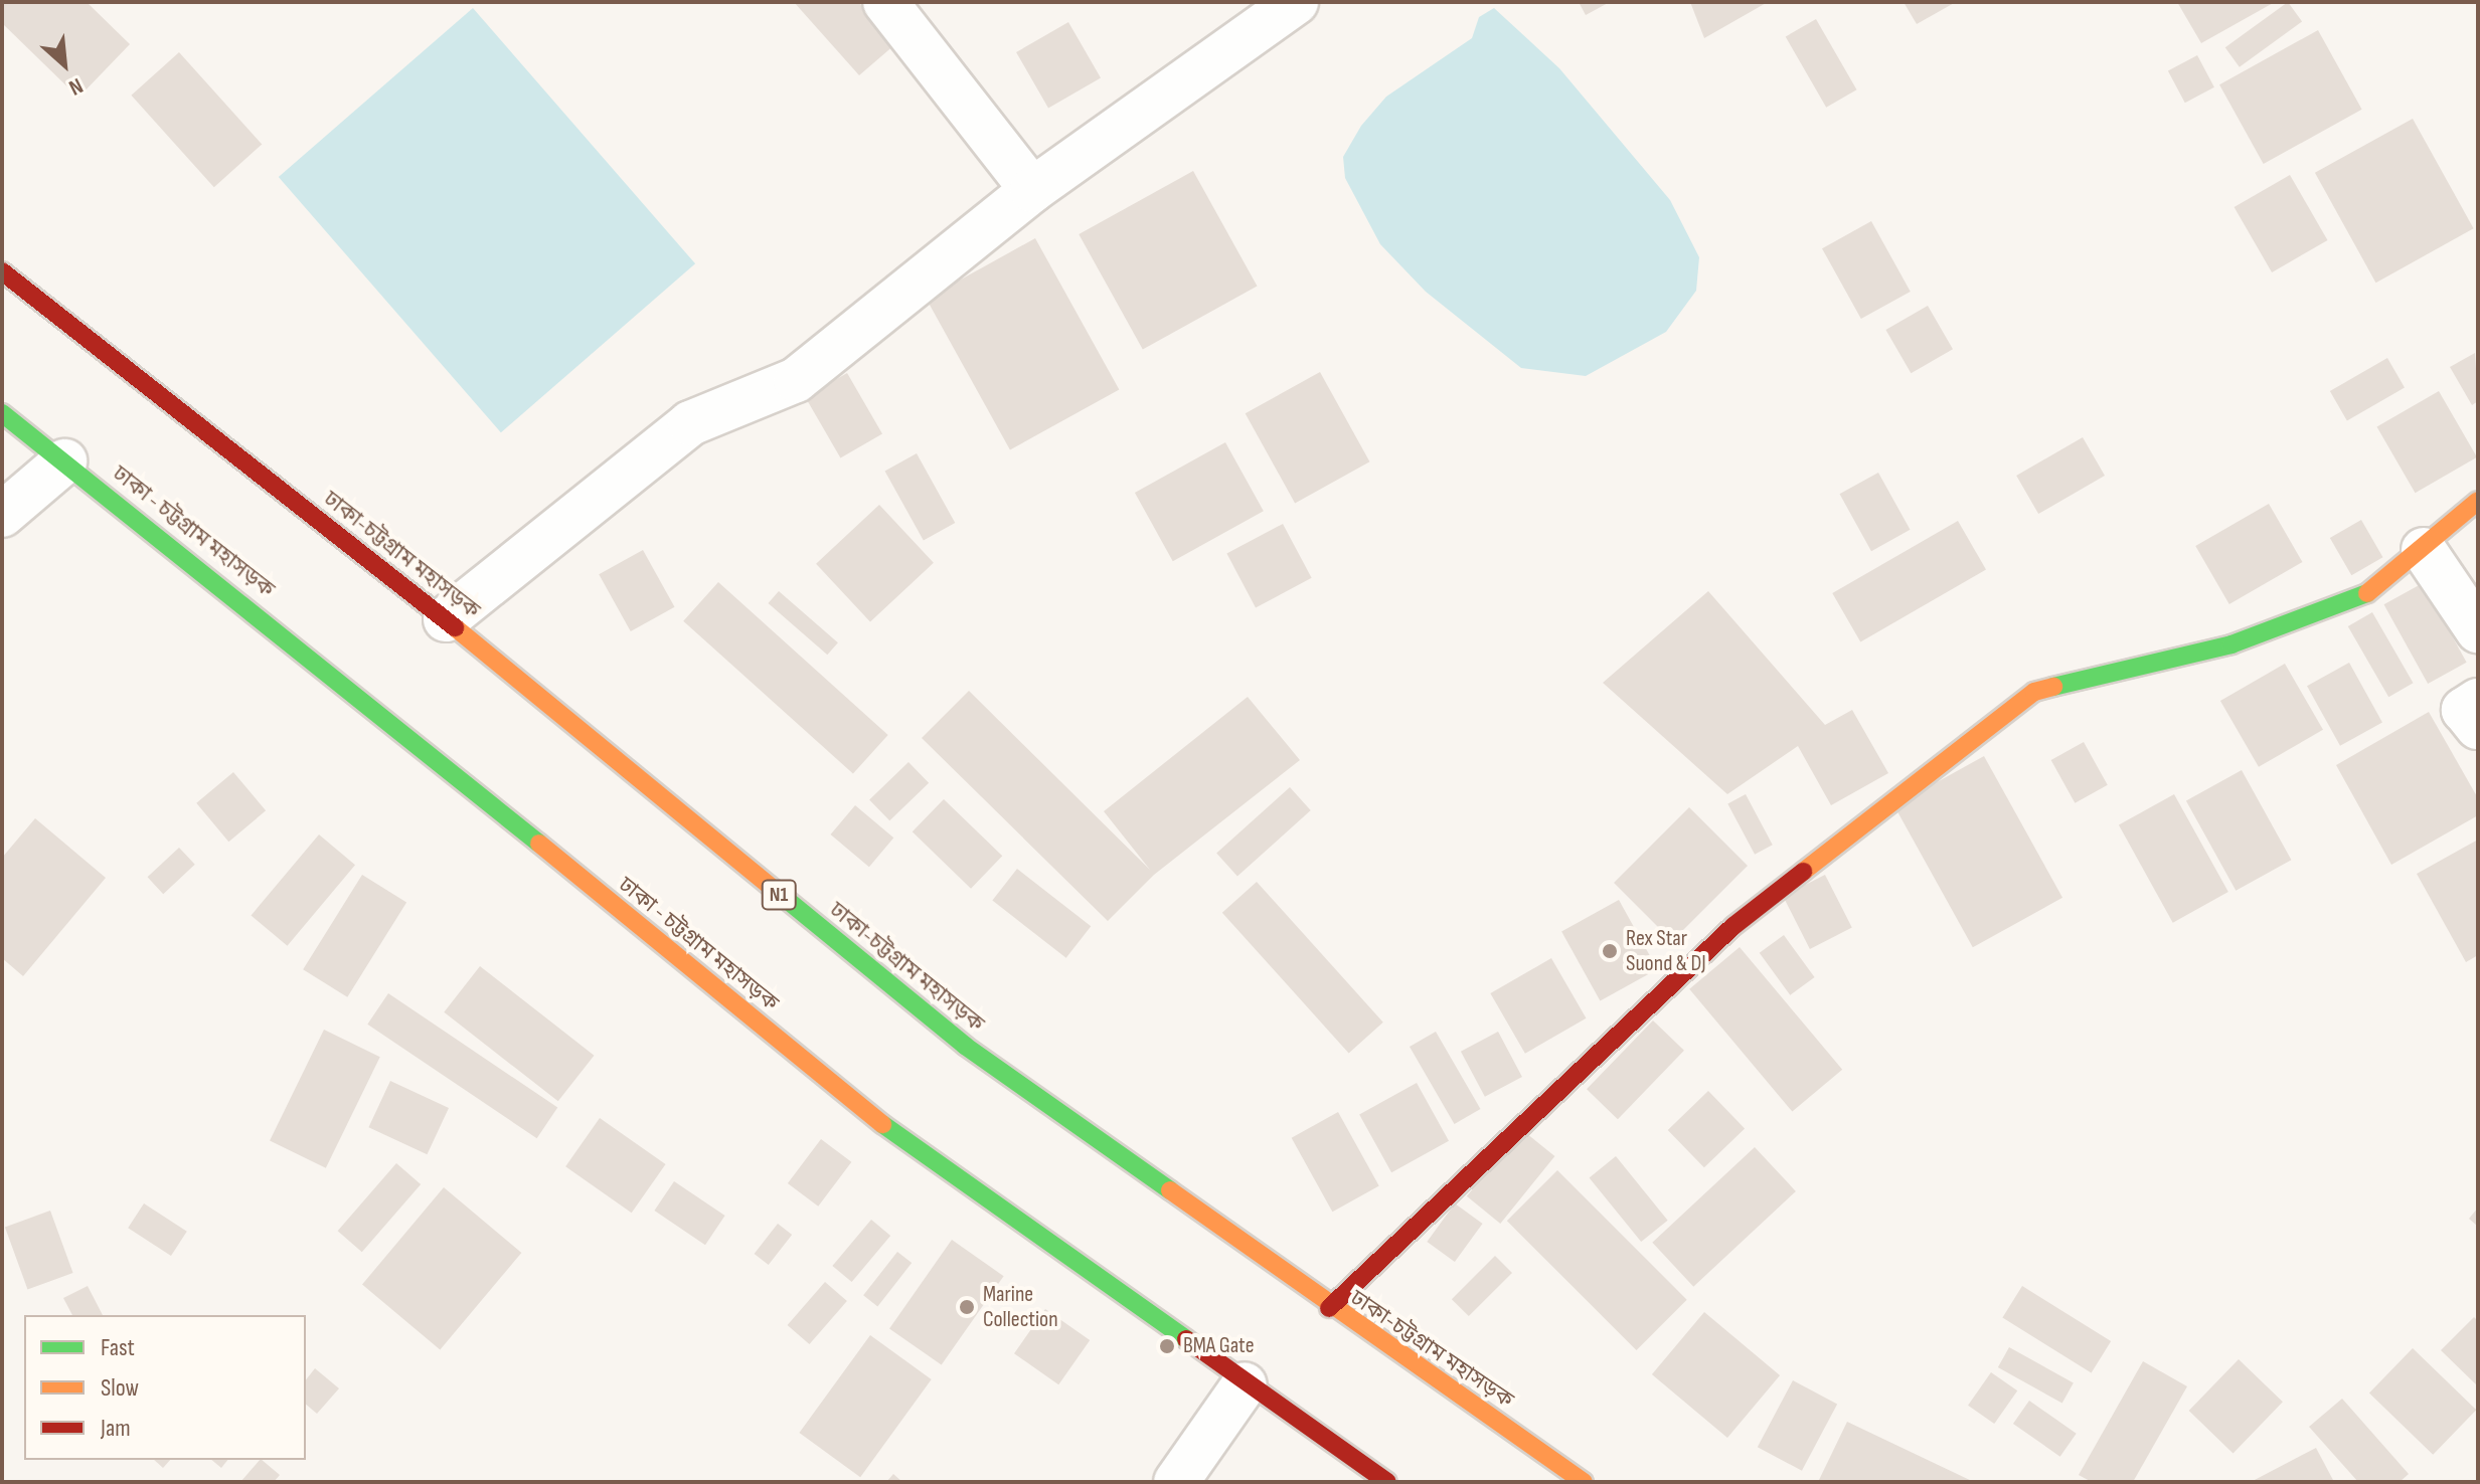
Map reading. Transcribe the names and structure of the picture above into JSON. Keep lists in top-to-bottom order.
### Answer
{
  "streets": {
    "main road": ["ঢাকা - চট্টগ্রাম মহাসড়ক", "ঢাকা-চট্টগ্রাম মহাসড়ক", "N1"]
  },
  "places": ["Rex Star Suond & DJ", "Marine Collection", "BMA Gate"],
  "legend": ["Fast", "Slow", "Jam"],
  "north": "bottom right"
}
